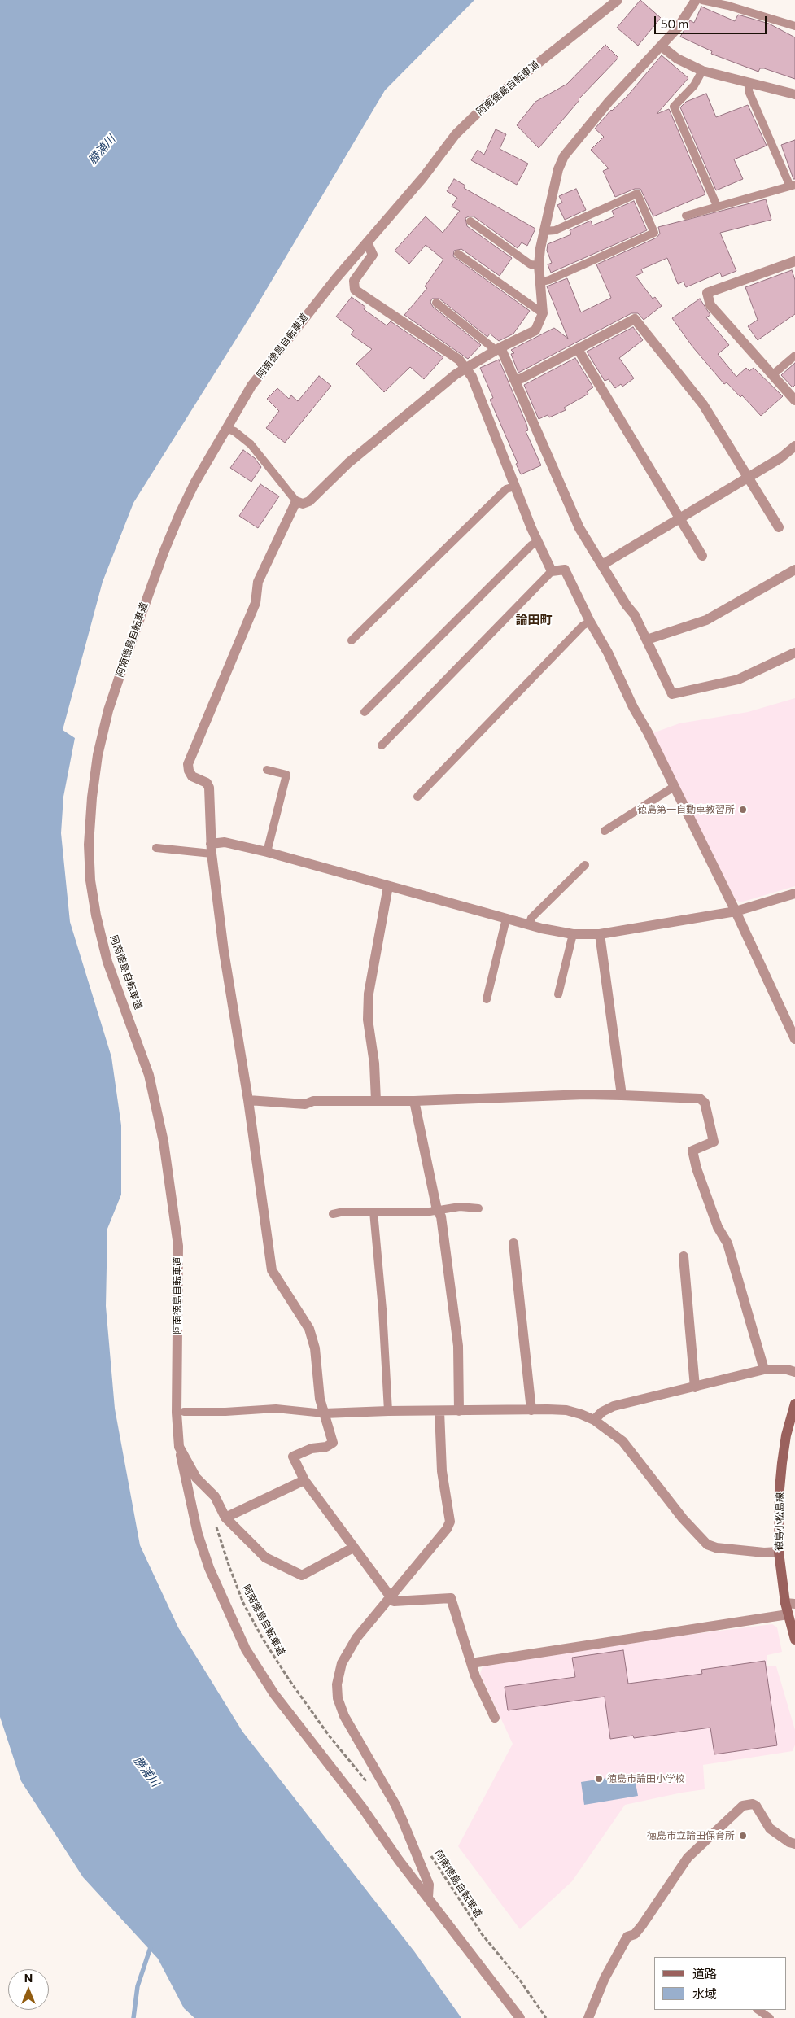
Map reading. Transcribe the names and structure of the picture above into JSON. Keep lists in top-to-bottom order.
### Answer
{
  "streets": {
    "main road": ["徳島小松島線"],
    "path": ["阿南徳島自転車道"]
  },
  "districts": ["論田町"],
  "water": ["勝浦川"],
  "places": ["徳島第一自動車教習所", "徳島市論田小学校", "徳島市立論田保育所"],
  "legend": ["道路", "水域"],
  "scale_bar": "50 m",
  "north": "top"
}
